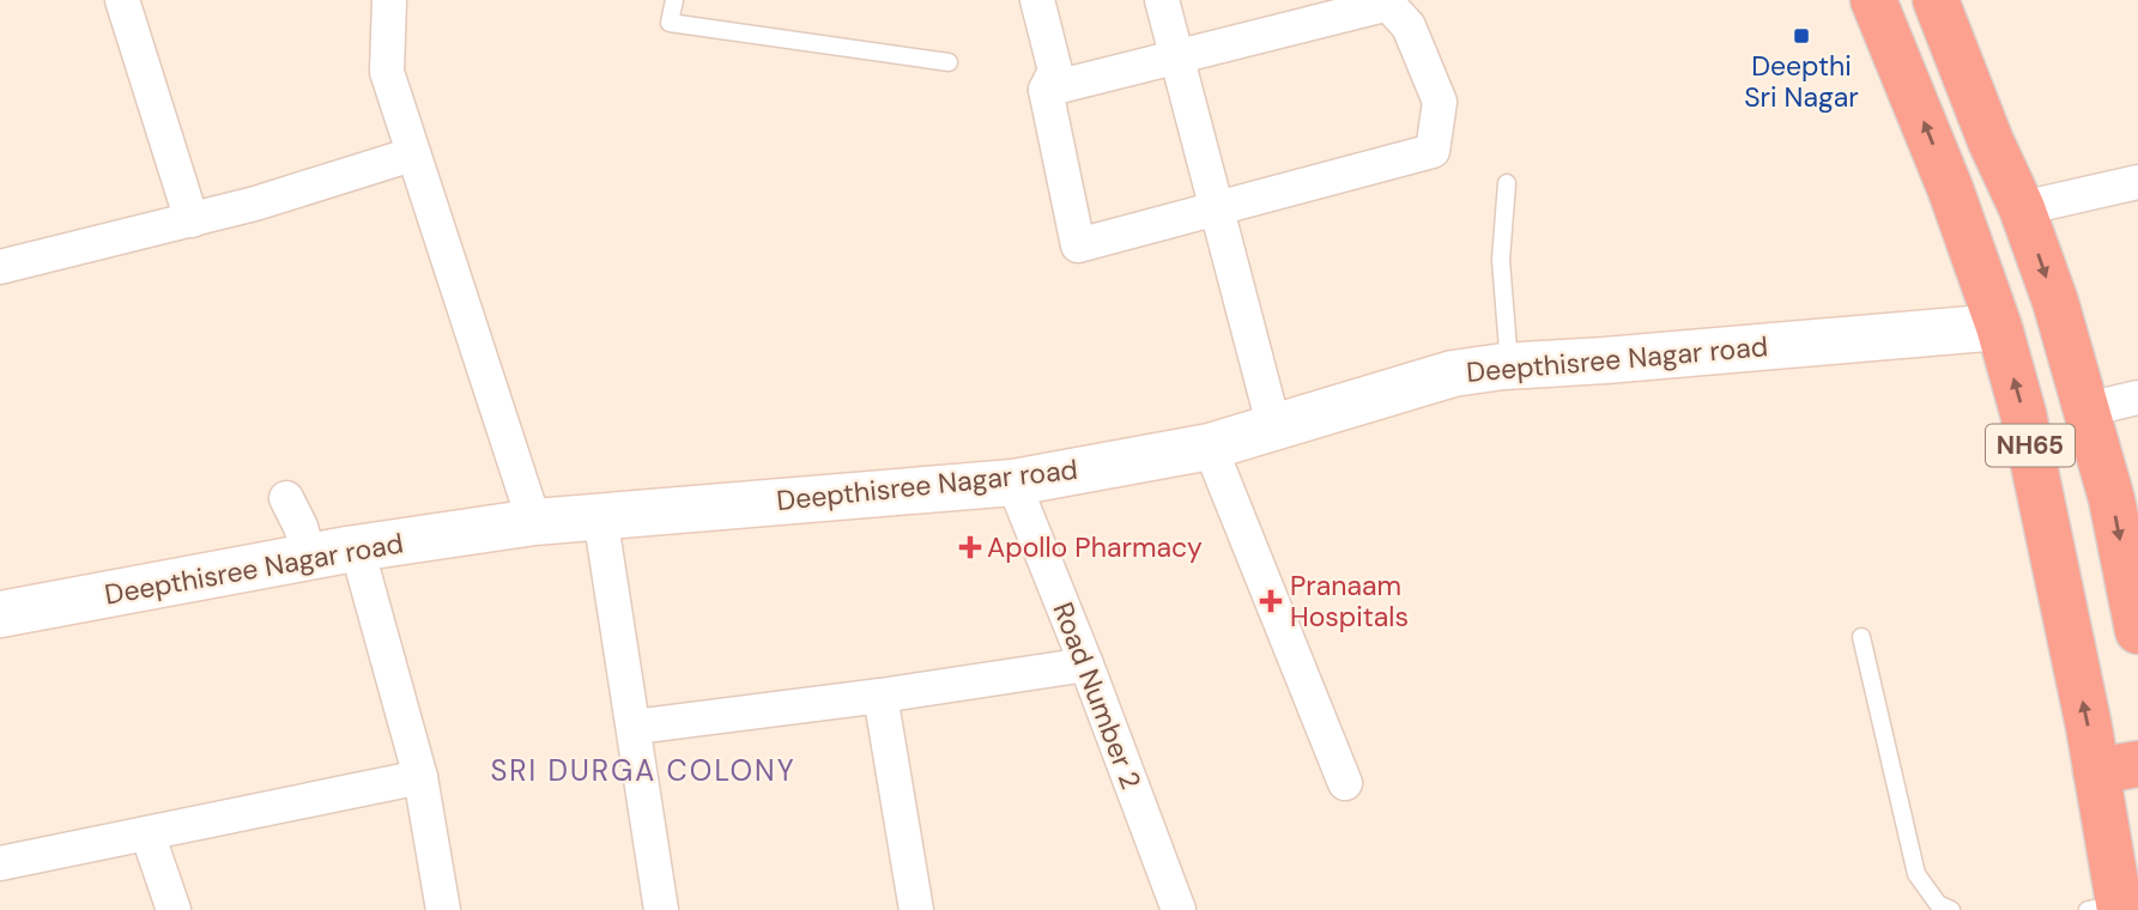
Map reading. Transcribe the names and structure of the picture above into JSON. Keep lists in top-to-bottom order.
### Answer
{
  "streets": {
    "highway": ["NH65"],
    "street": ["Deepthisree Nagar road", "Road Number 2"]
  },
  "crossings": [
    ["Deepthisree Nagar road", "NH65"],
    ["Deepthisree Nagar road", "Road Number 2"]
  ],
  "districts": ["SRI DURGA COLONY"],
  "places": {
    "transit": ["Deepthi Sri Nagar"],
    "health": ["Apollo Pharmacy", "Pranaam Hospitals"]
  }
}
